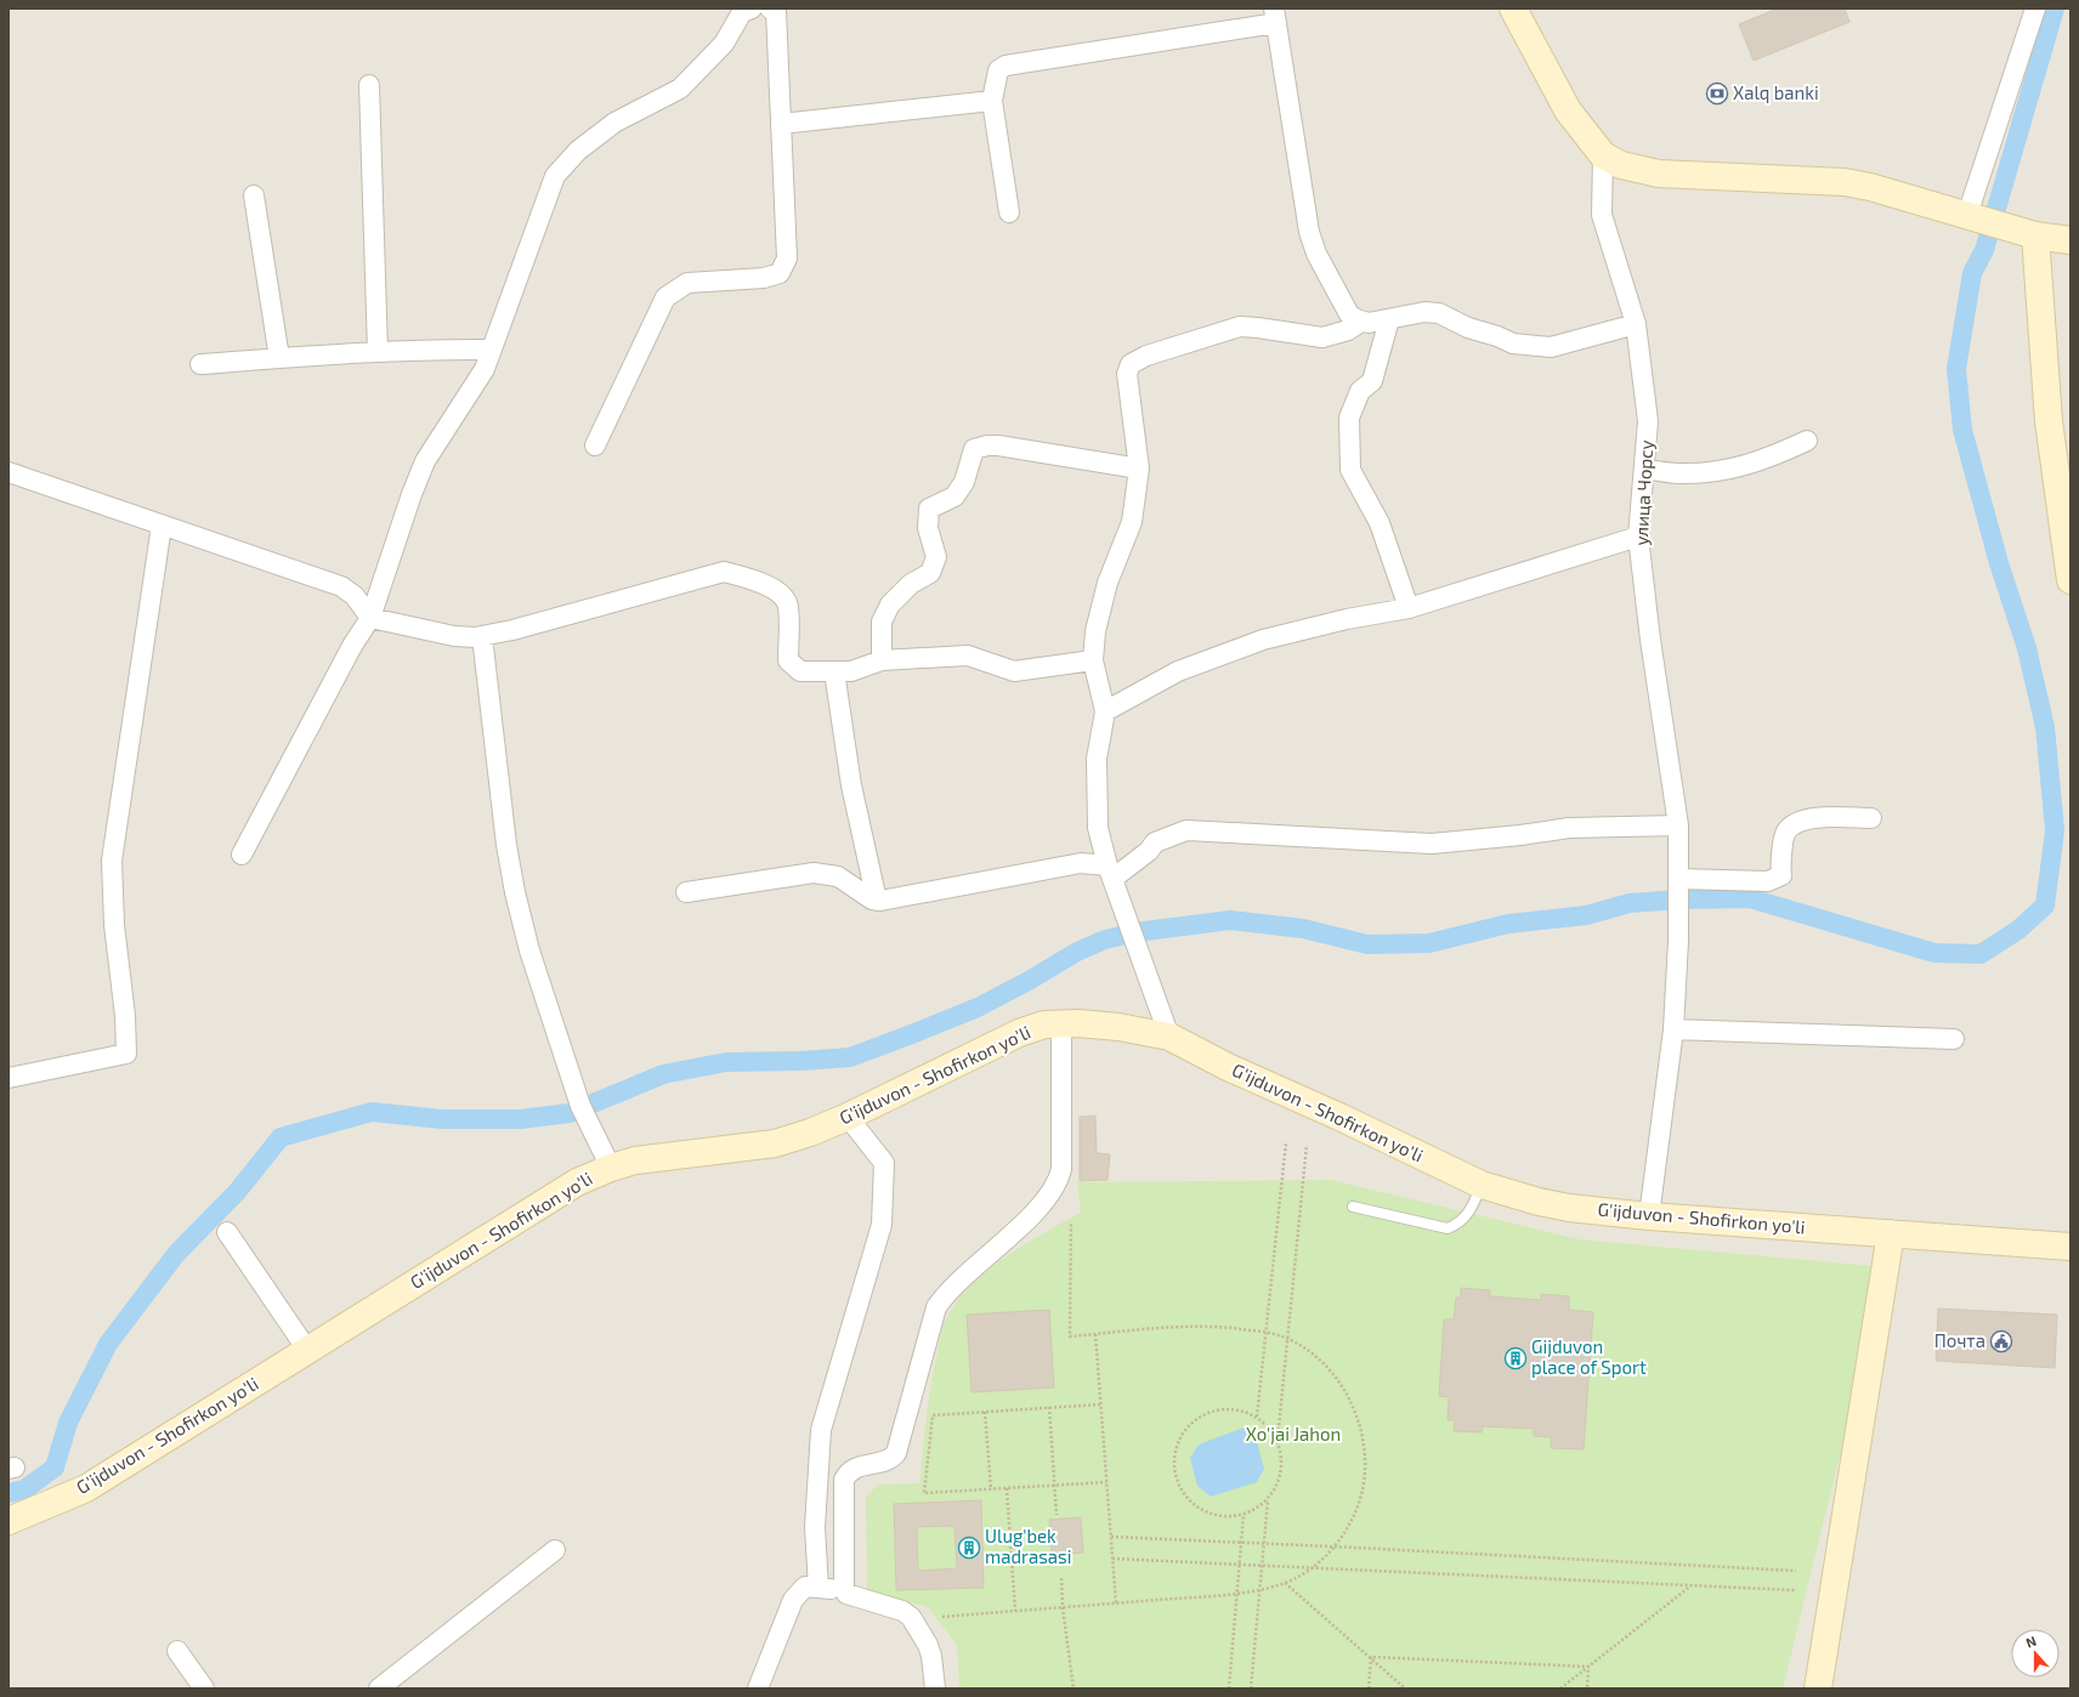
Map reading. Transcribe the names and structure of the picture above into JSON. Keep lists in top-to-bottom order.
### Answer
{
  "streets": {
    "main road": ["G'ijduvon - Shofirkon yo'li"],
    "street": ["улица Чорсу"]
  },
  "crossings": [
    ["улица Чорсу", "G'ijduvon - Shofirkon yo'li"]
  ],
  "parks": ["Xo'jai Jahon"],
  "places": {
    "bank": ["Xalq banki"],
    "public building": ["Почта"],
    "building": ["Gijduvon place of Sport", "Ulug'bek madrasasi"]
  },
  "north": "top"
}
